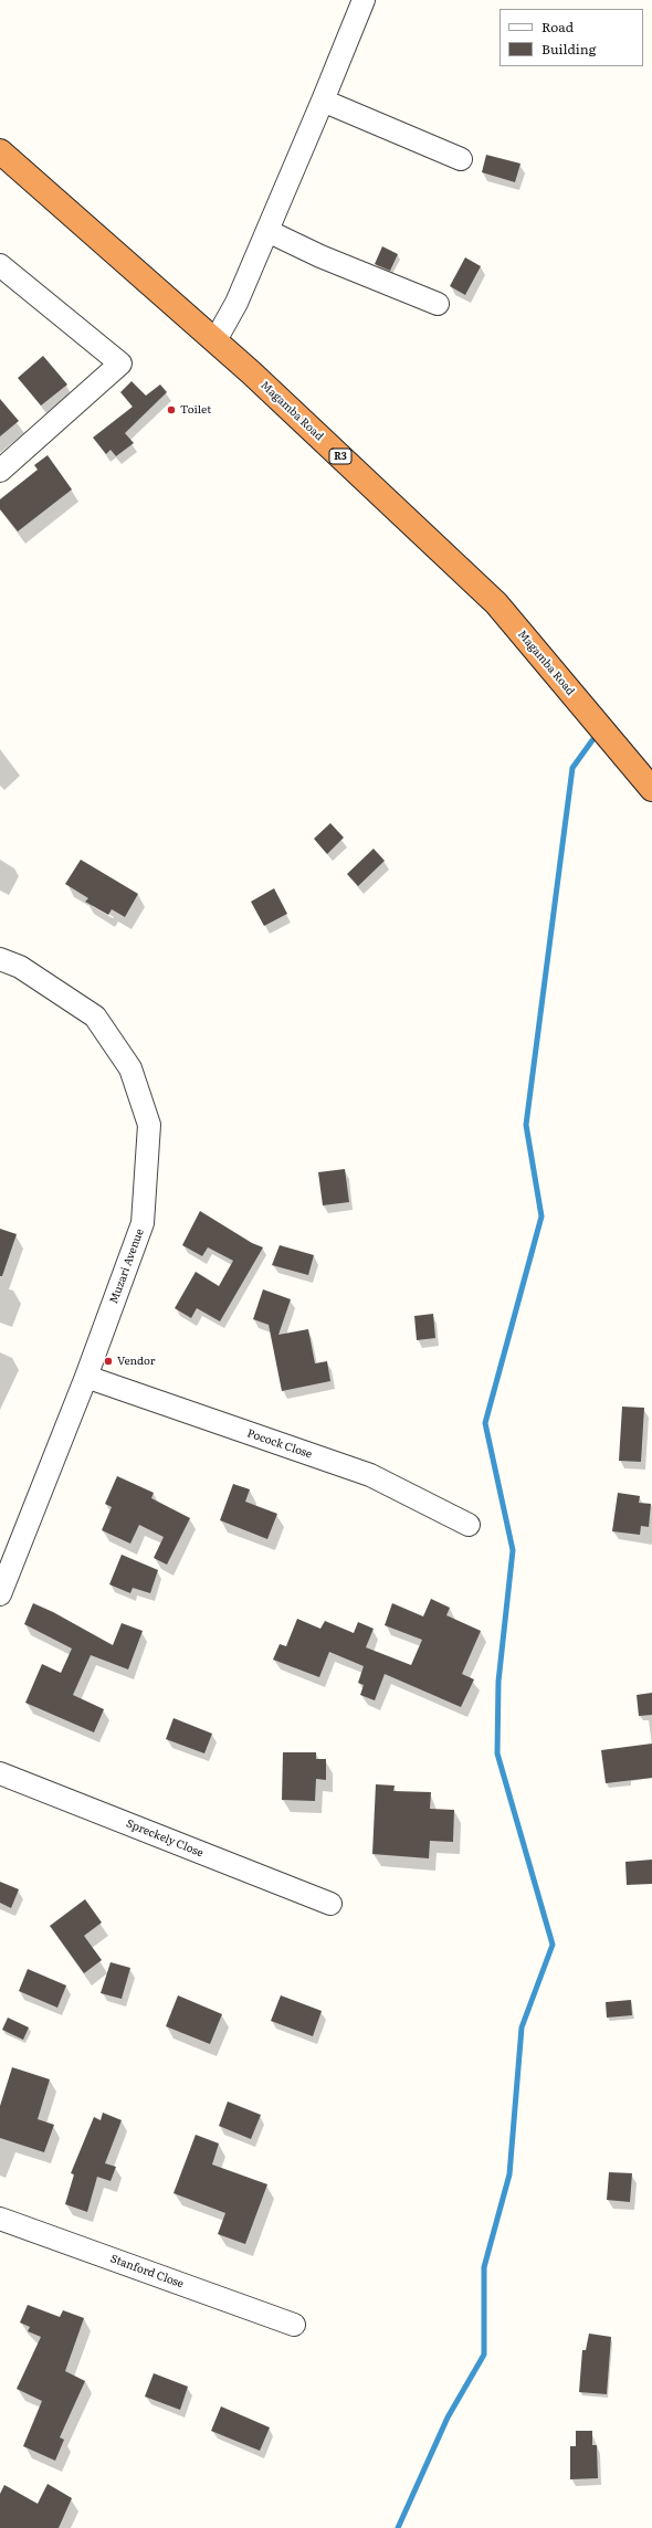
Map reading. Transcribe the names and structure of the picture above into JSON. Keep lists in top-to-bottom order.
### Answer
{
  "streets": {
    "highway": ["Magamba Road", "R3"],
    "street": [
      "Muzari Avenue",
      "Pocock Close",
      "Spreckely Close",
      "Stanford Close"
    ]
  },
  "crossings": [
    ["Muzari Avenue", "Pocock Close"]
  ],
  "places": ["Toilet", "Vendor"],
  "legend": ["Road", "Building"]
}
